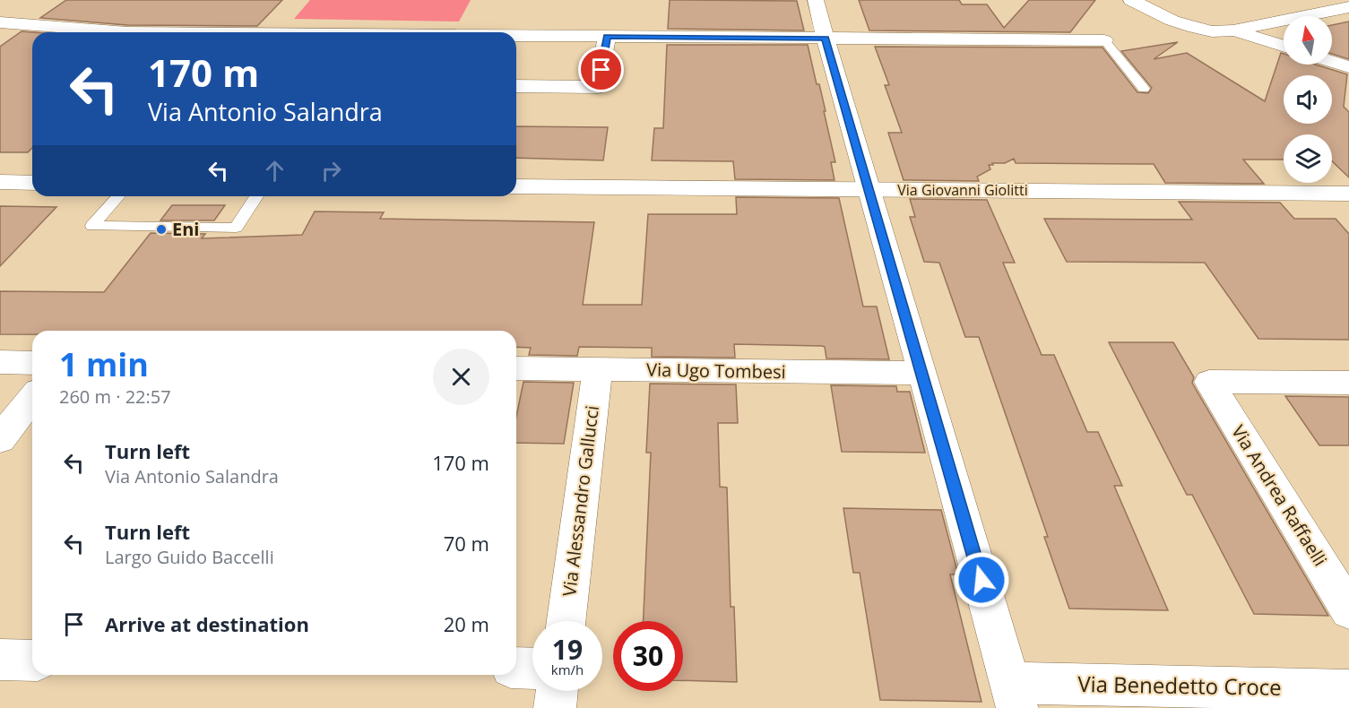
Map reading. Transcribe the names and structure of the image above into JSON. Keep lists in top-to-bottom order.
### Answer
{
  "streets": {
    "street": [
      "Via Giovanni Giolitti",
      "Via Ugo Tombesi",
      "Via Andrea Raffaelli",
      "Via Alessandro Gallucci",
      "Via Benedetto Croce"
    ]
  },
  "crossings": [
    ["Via Ugo Tombesi", "Via Alessandro Gallucci"]
  ],
  "places": ["Eni"],
  "north": "top",
  "page": {
    "turn": ["170 m", "Via Antonio Salandra"],
    "heading": ["1 min", "260 m · 22:57"],
    "list": [
      {
        "name": "Turn left",
        "note": "Via Antonio Salandra",
        "value": "170 m"
      },
      {
        "name": "Turn left",
        "note": "Largo Guido Baccelli",
        "value": "70 m"
      },
      {
        "name": "Arrive at destination",
        "value": "20 m"
      }
    ],
    "speed": "19 km/h",
    "limit": "30"
  }
}
